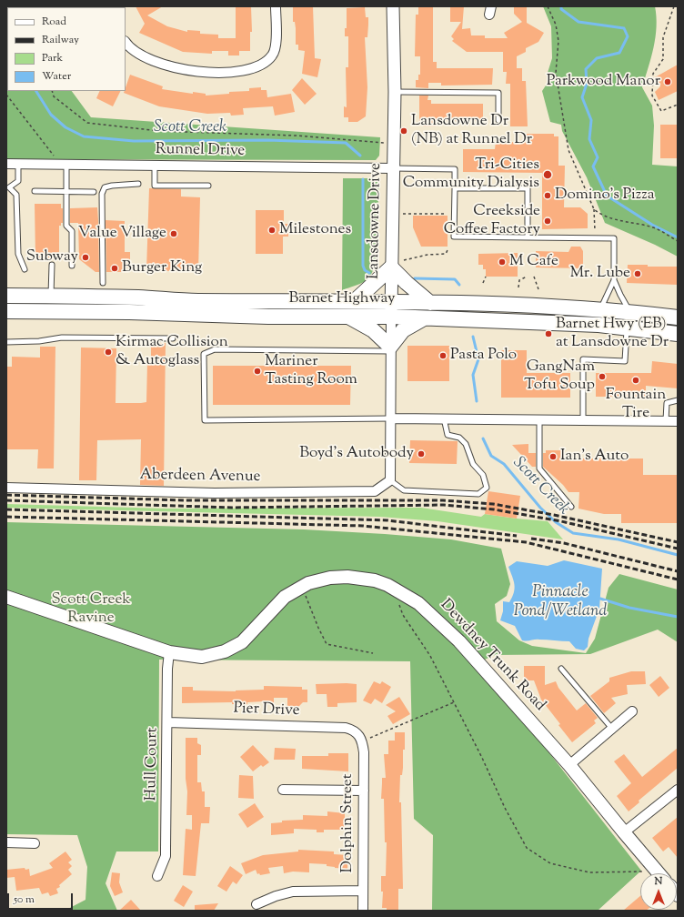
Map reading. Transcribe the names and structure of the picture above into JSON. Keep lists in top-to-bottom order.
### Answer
{
  "streets": {
    "main road": ["Barnet Highway", "Dewdney Trunk Road"],
    "street": [
      "Runnel Drive",
      "Lansdowne Drive",
      "Aberdeen Avenue",
      "Pier Drive",
      "Hull Court",
      "Dolphin Street"
    ]
  },
  "crossings": [
    ["Runnel Drive", "Lansdowne Drive"],
    ["Lansdowne Drive", "Barnet Highway"],
    ["Lansdowne Drive", "Aberdeen Avenue"],
    ["Dewdney Trunk Road", "Hull Court"],
    ["Pier Drive", "Hull Court"],
    ["Pier Drive", "Dolphin Street"]
  ],
  "water": ["Scott Creek", "Pinnacle Pond/Wetland"],
  "parks": ["Scott Creek Ravine"],
  "places": [
    "Parkwood Manor",
    "Lansdowne Dr (NB) at Runnel Dr",
    "Tri-Cities Community Dialysis",
    "Domino's Pizza",
    "Creekside Coffee Factory",
    "Milestones",
    "Value Village",
    "Subway",
    "M Cafe",
    "Burger King",
    "Mr. Lube",
    "Barnet Hwy (EB) at Lansdowne Dr",
    "Kirmac Collision & Autoglass",
    "Pasta Polo",
    "Mariner Tasting Room",
    "GangNam Tofu Soup",
    "Fountain Tire",
    "Boyd's Autobody",
    "Ian's Auto"
  ],
  "legend": [
    "Road",
    "Railway",
    "Park",
    "Water"
  ],
  "scale_bar": "50 m",
  "north": "top"
}
